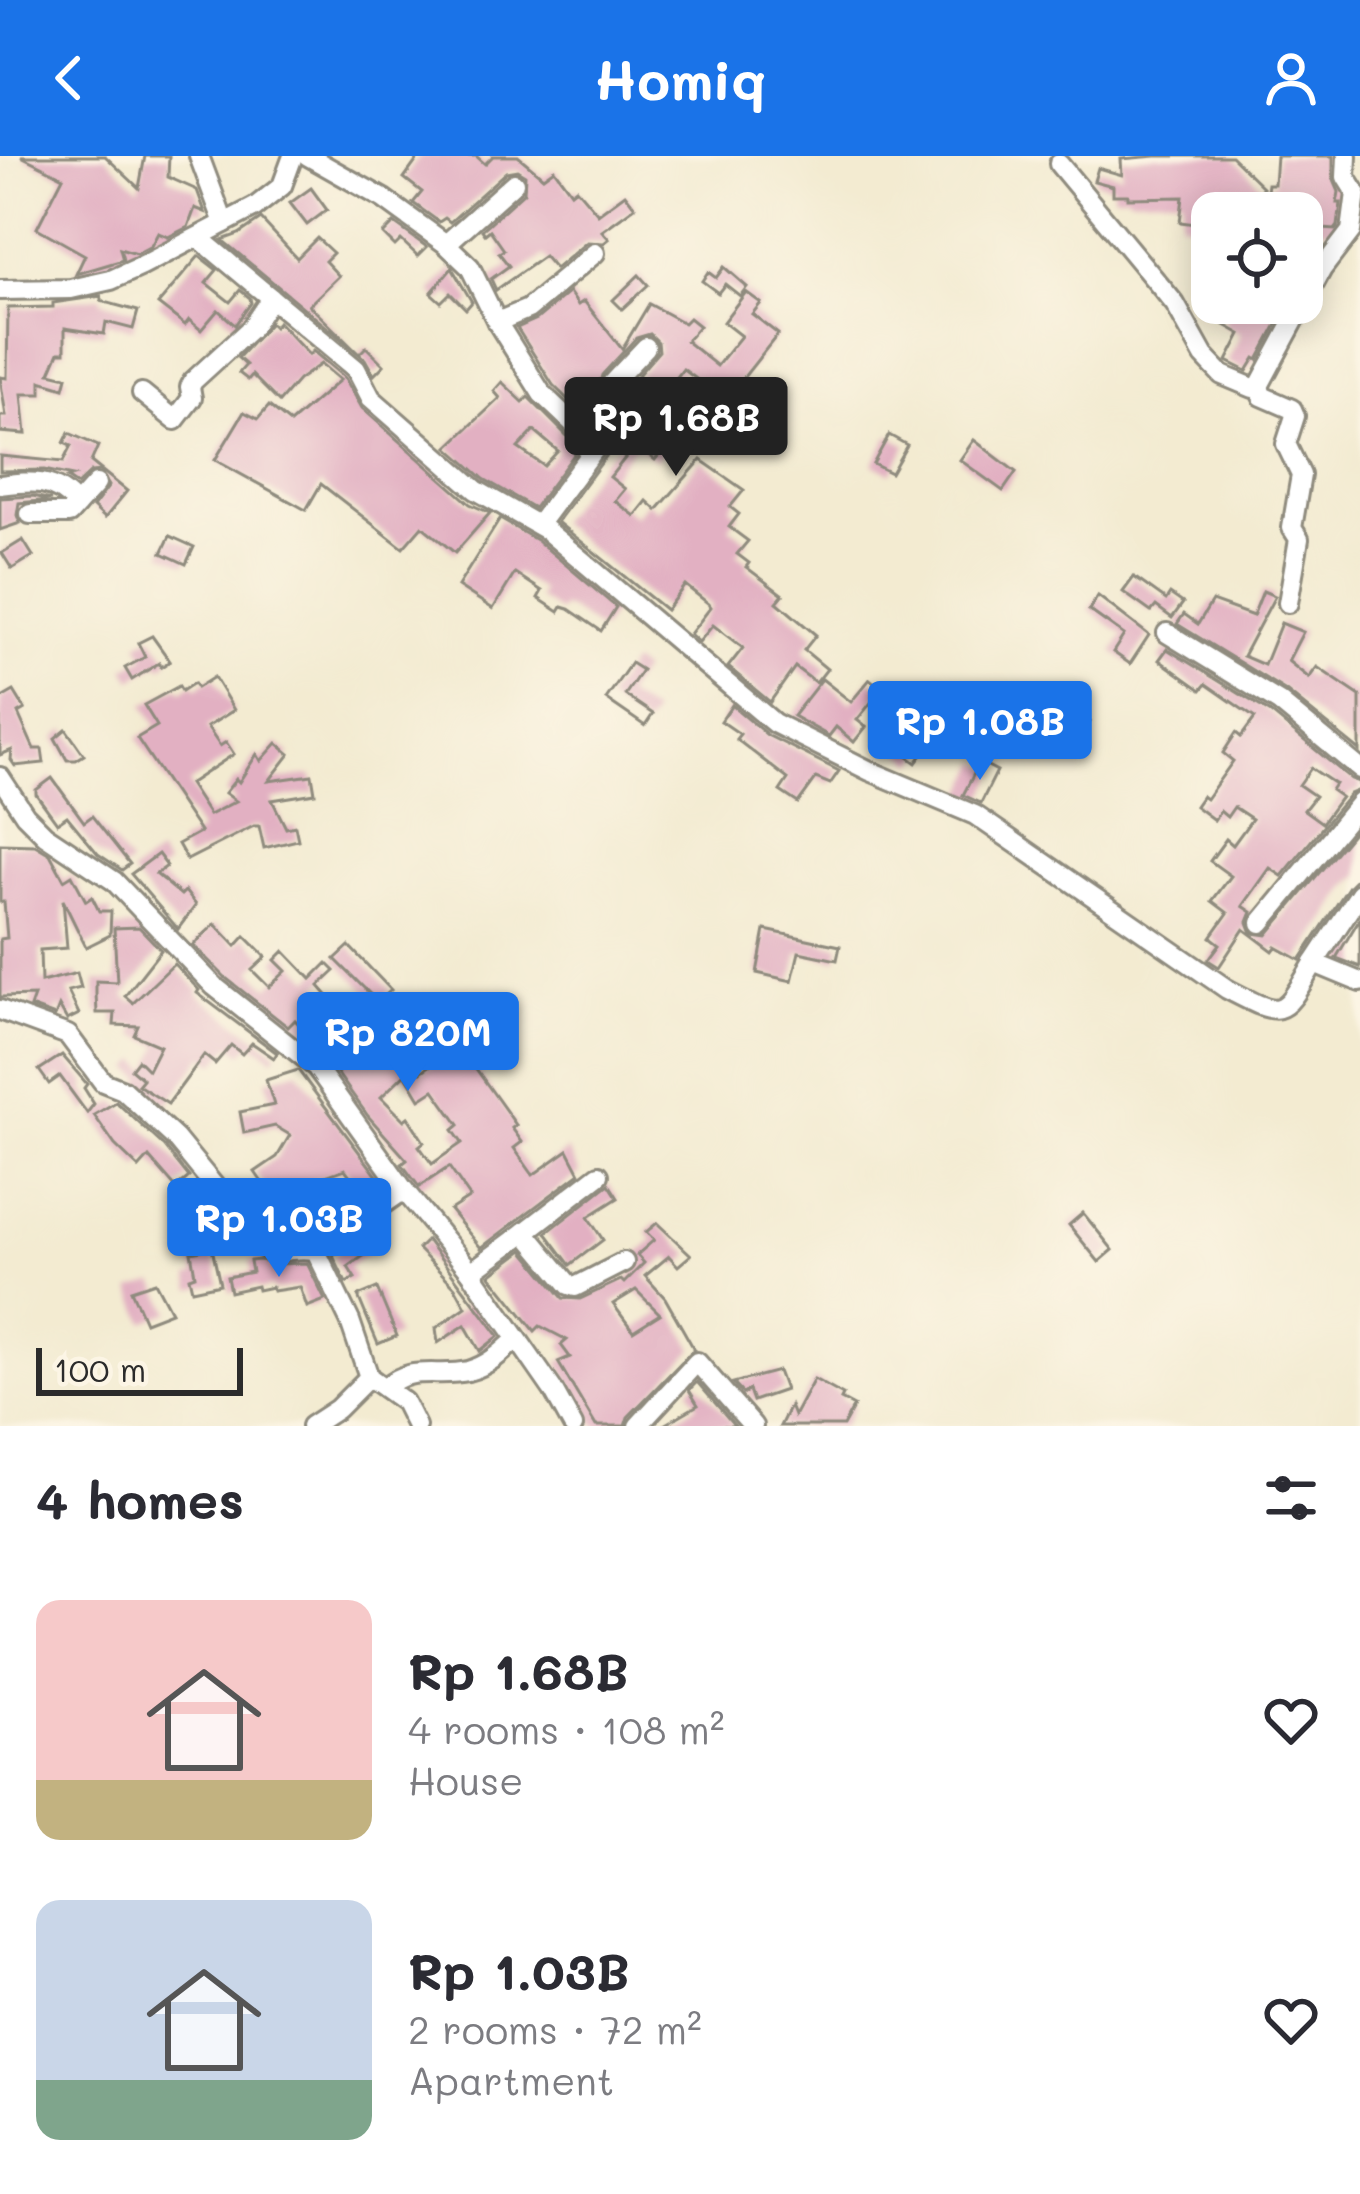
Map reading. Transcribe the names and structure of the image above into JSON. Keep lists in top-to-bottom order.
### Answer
{
  "scale_bar": "100 m",
  "page": {
    "header": "Homiq",
    "price": [
      "Rp 1.68B",
      "Rp 1.08B",
      "Rp 820M",
      "Rp 1.03B"
    ],
    "scale": "100 m",
    "heading": "4 homes",
    "list": [
      {
        "name": "Rp 1.68B",
        "note": "4 rooms · 108 m² · House"
      },
      {
        "name": "Rp 1.03B",
        "note": "2 rooms · 72 m² · Apartment"
      }
    ]
  }
}
